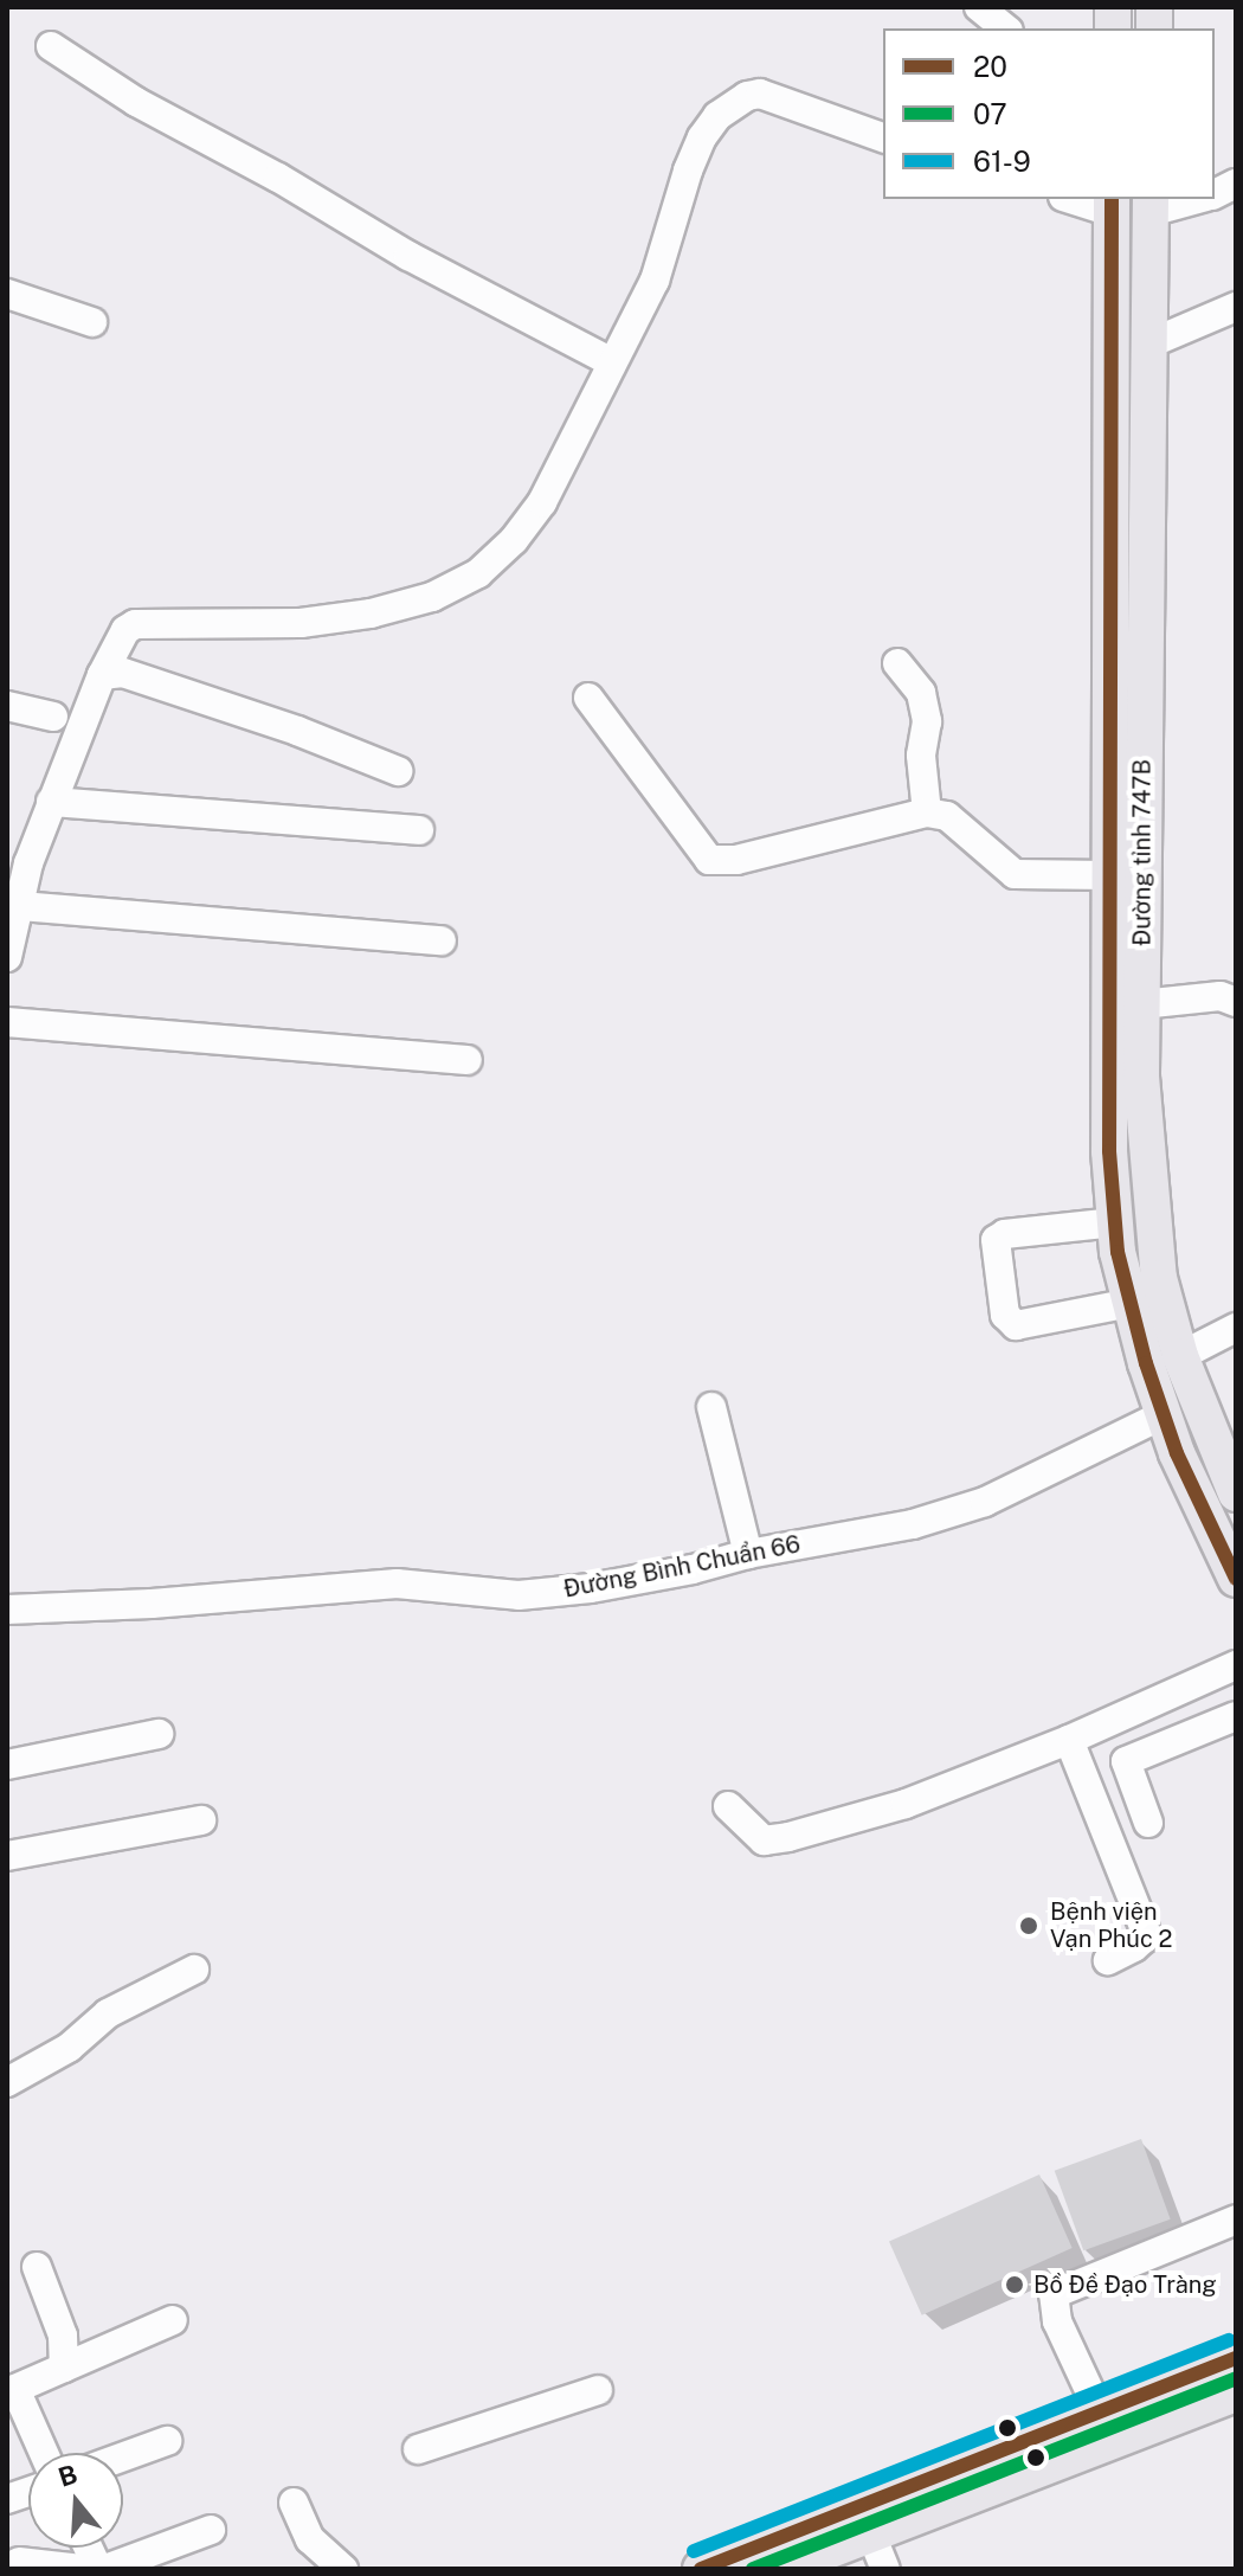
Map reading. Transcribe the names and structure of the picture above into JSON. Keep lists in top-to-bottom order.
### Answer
{
  "streets": {
    "main road": ["Đường tỉnh 747B"],
    "street": ["Đường Bình Chuẩn 66"]
  },
  "crossings": [
    ["Đường tỉnh 747B", "Đường Bình Chuẩn 66"]
  ],
  "places": ["Bệnh viện Vạn Phúc 2", "Bồ Đề Đạo Tràng"],
  "lines": ["transit line 20", "transit line 61-9", "transit line 07"],
  "legend": ["20", "07", "61-9"],
  "north": "top"
}
